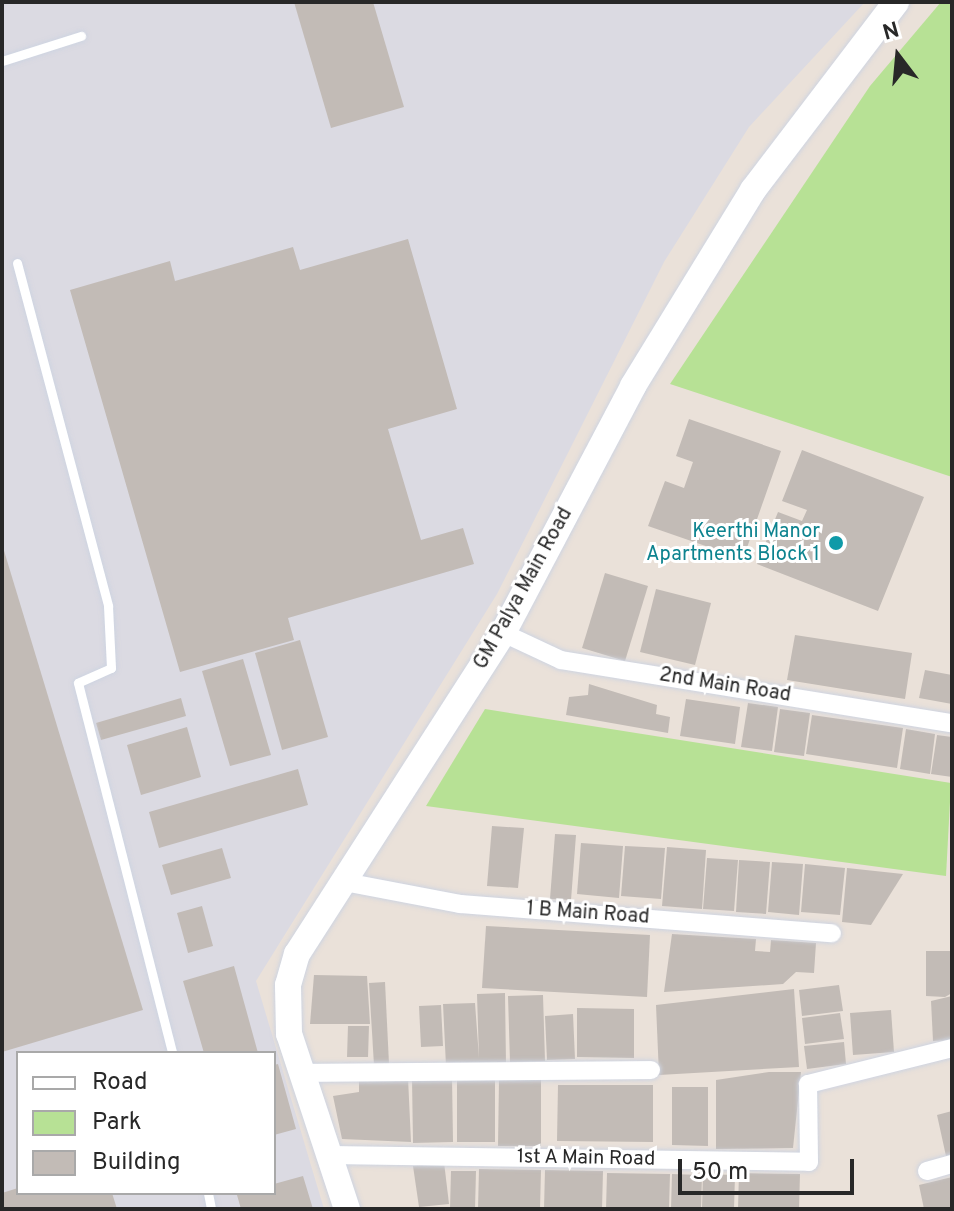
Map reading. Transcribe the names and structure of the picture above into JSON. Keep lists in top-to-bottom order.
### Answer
{
  "streets": {
    "main road": ["GM Palya Main Road"],
    "street": ["2nd Main Road", "1 B Main Road", "1st A Main Road"]
  },
  "crossings": [
    ["GM Palya Main Road", "2nd Main Road"],
    ["GM Palya Main Road", "1 B Main Road"],
    ["GM Palya Main Road", "1st A Main Road"]
  ],
  "places": ["Keerthi Manor Apartments Block 1"],
  "legend": ["Road", "Park", "Building"],
  "scale_bar": "50 m",
  "north": "top"
}
